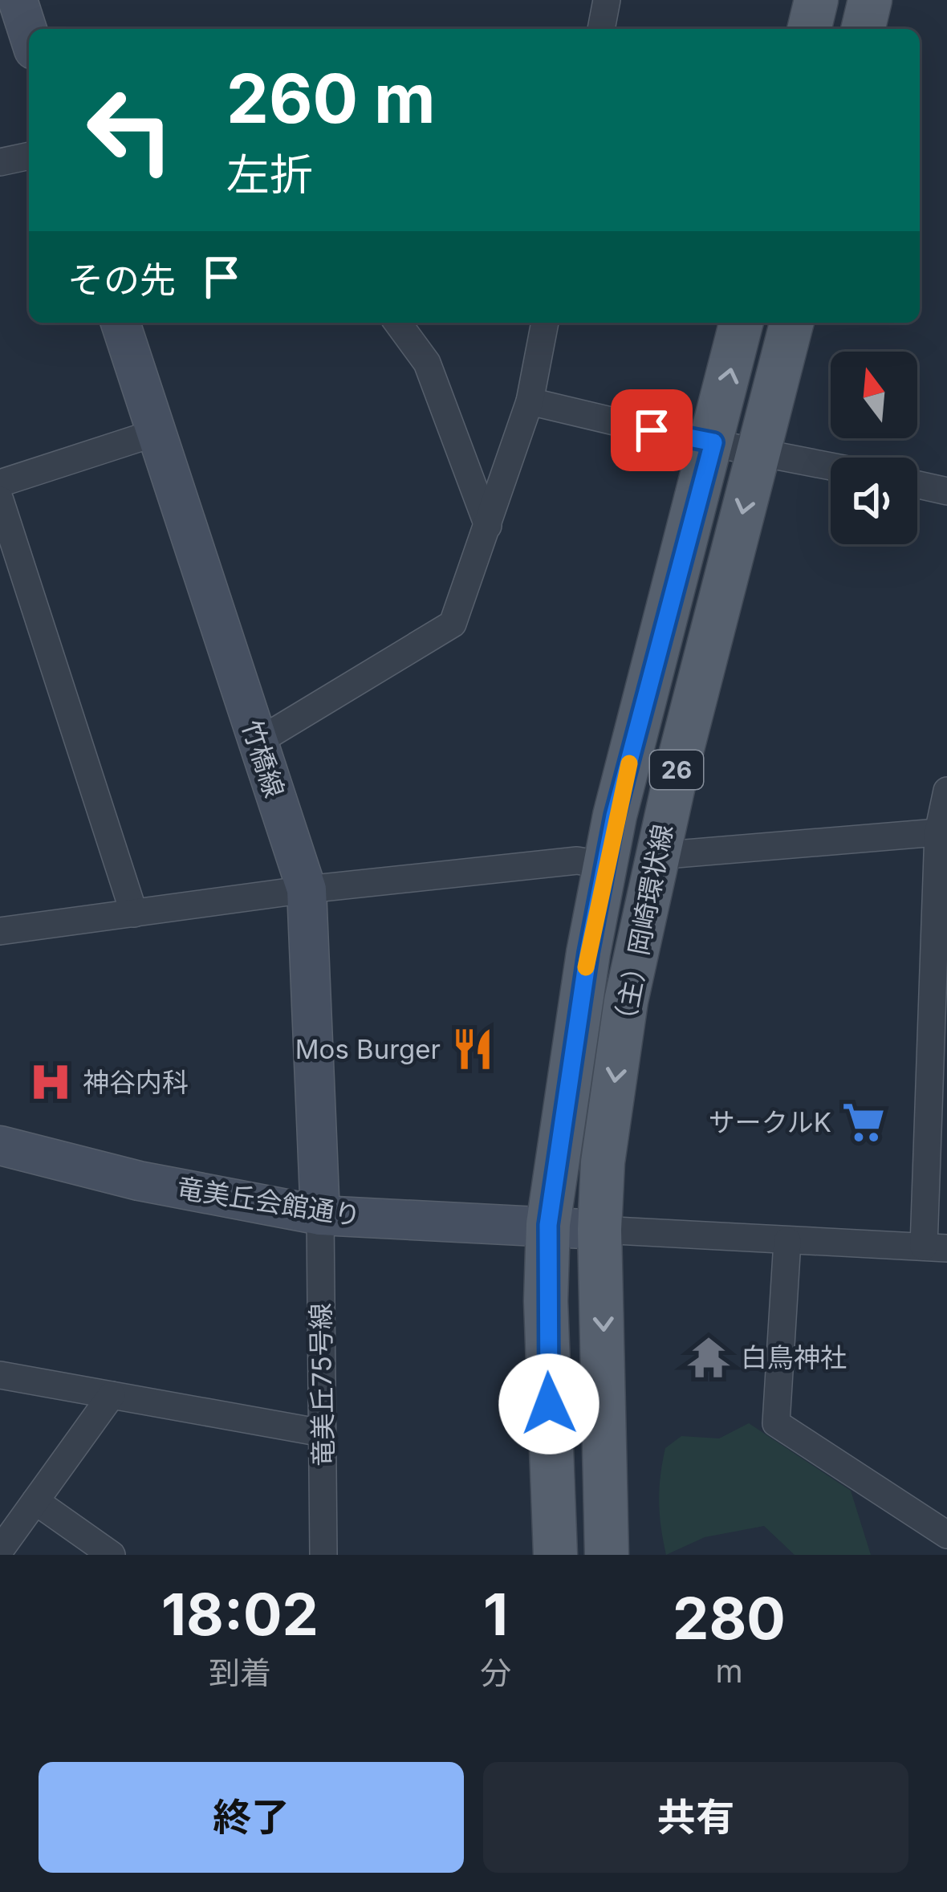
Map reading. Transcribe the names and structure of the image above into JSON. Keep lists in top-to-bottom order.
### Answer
{
  "streets": {
    "main road": ["26", "（主）岡崎環状線"],
    "street": ["竹橋線", "竜美丘会館通り", "竜美丘75号線"]
  },
  "crossings": [
    ["竹橋線", "竜美丘会館通り"],
    ["竹橋線", "竜美丘75号線"],
    ["（主）岡崎環状線", "竜美丘会館通り"],
    ["竜美丘会館通り", "竜美丘75号線"]
  ],
  "places": {
    "restaurant": ["Mos Burger"],
    "hospital": ["神谷内科"],
    "supermarket": ["サークルK"],
    "temple": ["白鳥神社"]
  },
  "north": "top",
  "page": {
    "turn": ["260 m", "左折"],
    "then": "その先",
    "eta": [
      "18:02",
      "到着",
      "1",
      "分",
      "280",
      "m"
    ],
    "buttons": ["終了", "共有"]
  }
}
